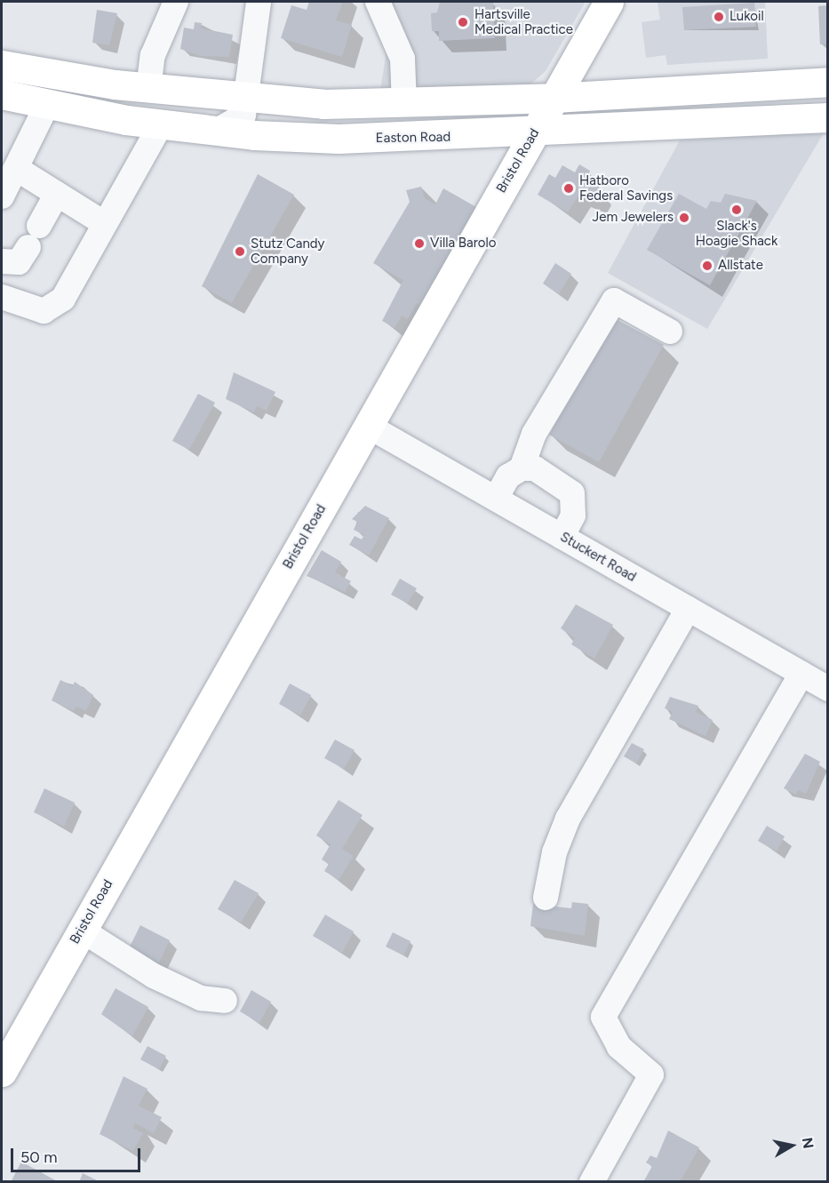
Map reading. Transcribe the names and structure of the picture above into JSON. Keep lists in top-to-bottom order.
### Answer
{
  "streets": {
    "main road": ["Easton Road", "Bristol Road"],
    "street": ["Stuckert Road"]
  },
  "crossings": [
    ["Easton Road", "Bristol Road"],
    ["Bristol Road", "Stuckert Road"]
  ],
  "places": [
    "Lukoil",
    "Hartsville Medical Practice",
    "Hatboro Federal Savings",
    "Slack's Hoagie Shack",
    "Jem Jewelers",
    "Villa Barolo",
    "Stutz Candy Company",
    "Allstate"
  ],
  "scale_bar": "50 m",
  "north": "right"
}
